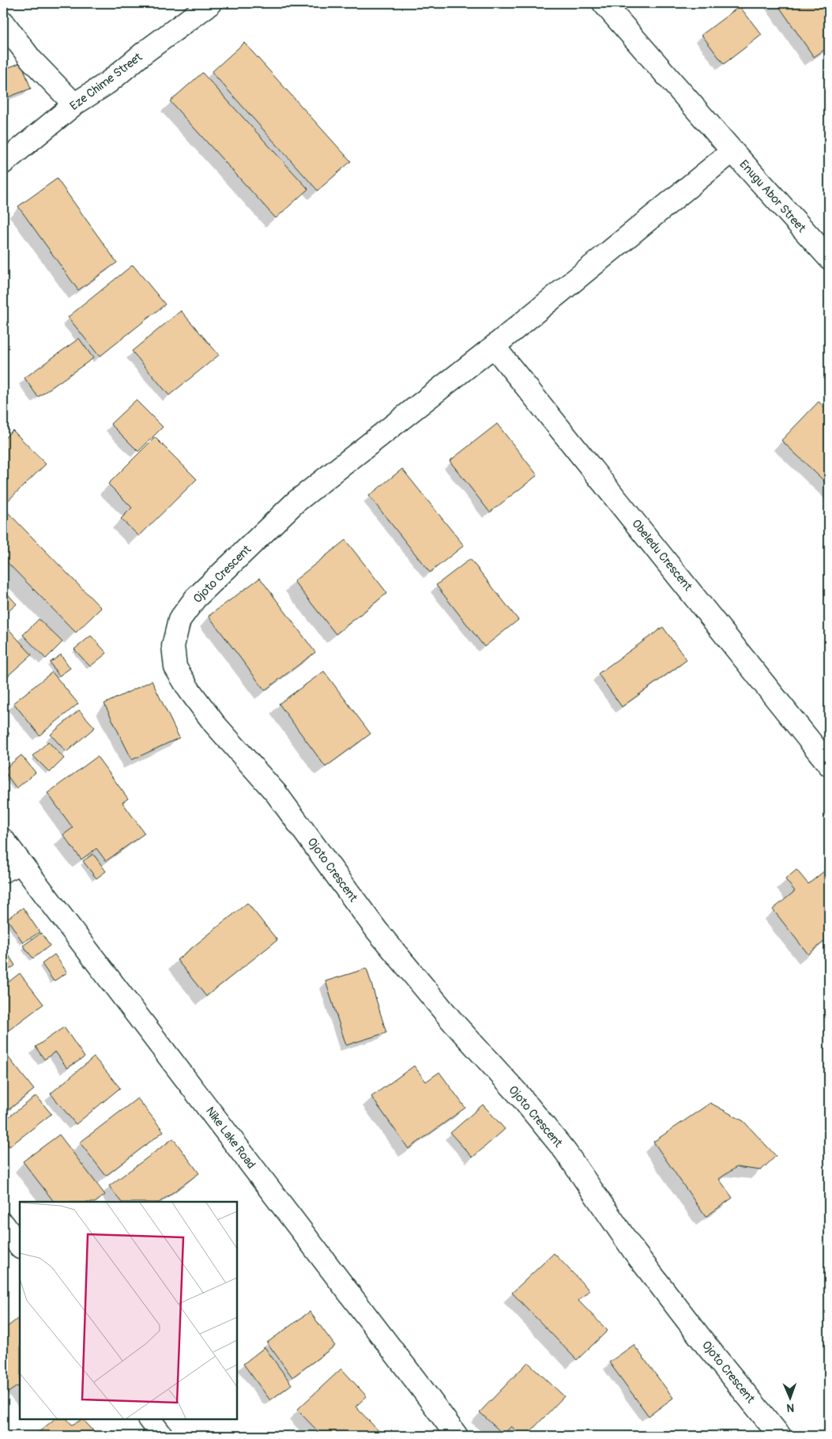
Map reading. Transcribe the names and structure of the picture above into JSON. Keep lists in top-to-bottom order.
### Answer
{
  "streets": {
    "street": [
      "Eze Chime Street",
      "Enugu Abor Street",
      "Obeledu Crescent",
      "Ojoto Crescent",
      "Nike Lake Road"
    ]
  },
  "crossings": [
    ["Enugu Abor Street", "Ojoto Crescent"],
    ["Obeledu Crescent", "Ojoto Crescent"]
  ],
  "north": "bottom"
}
